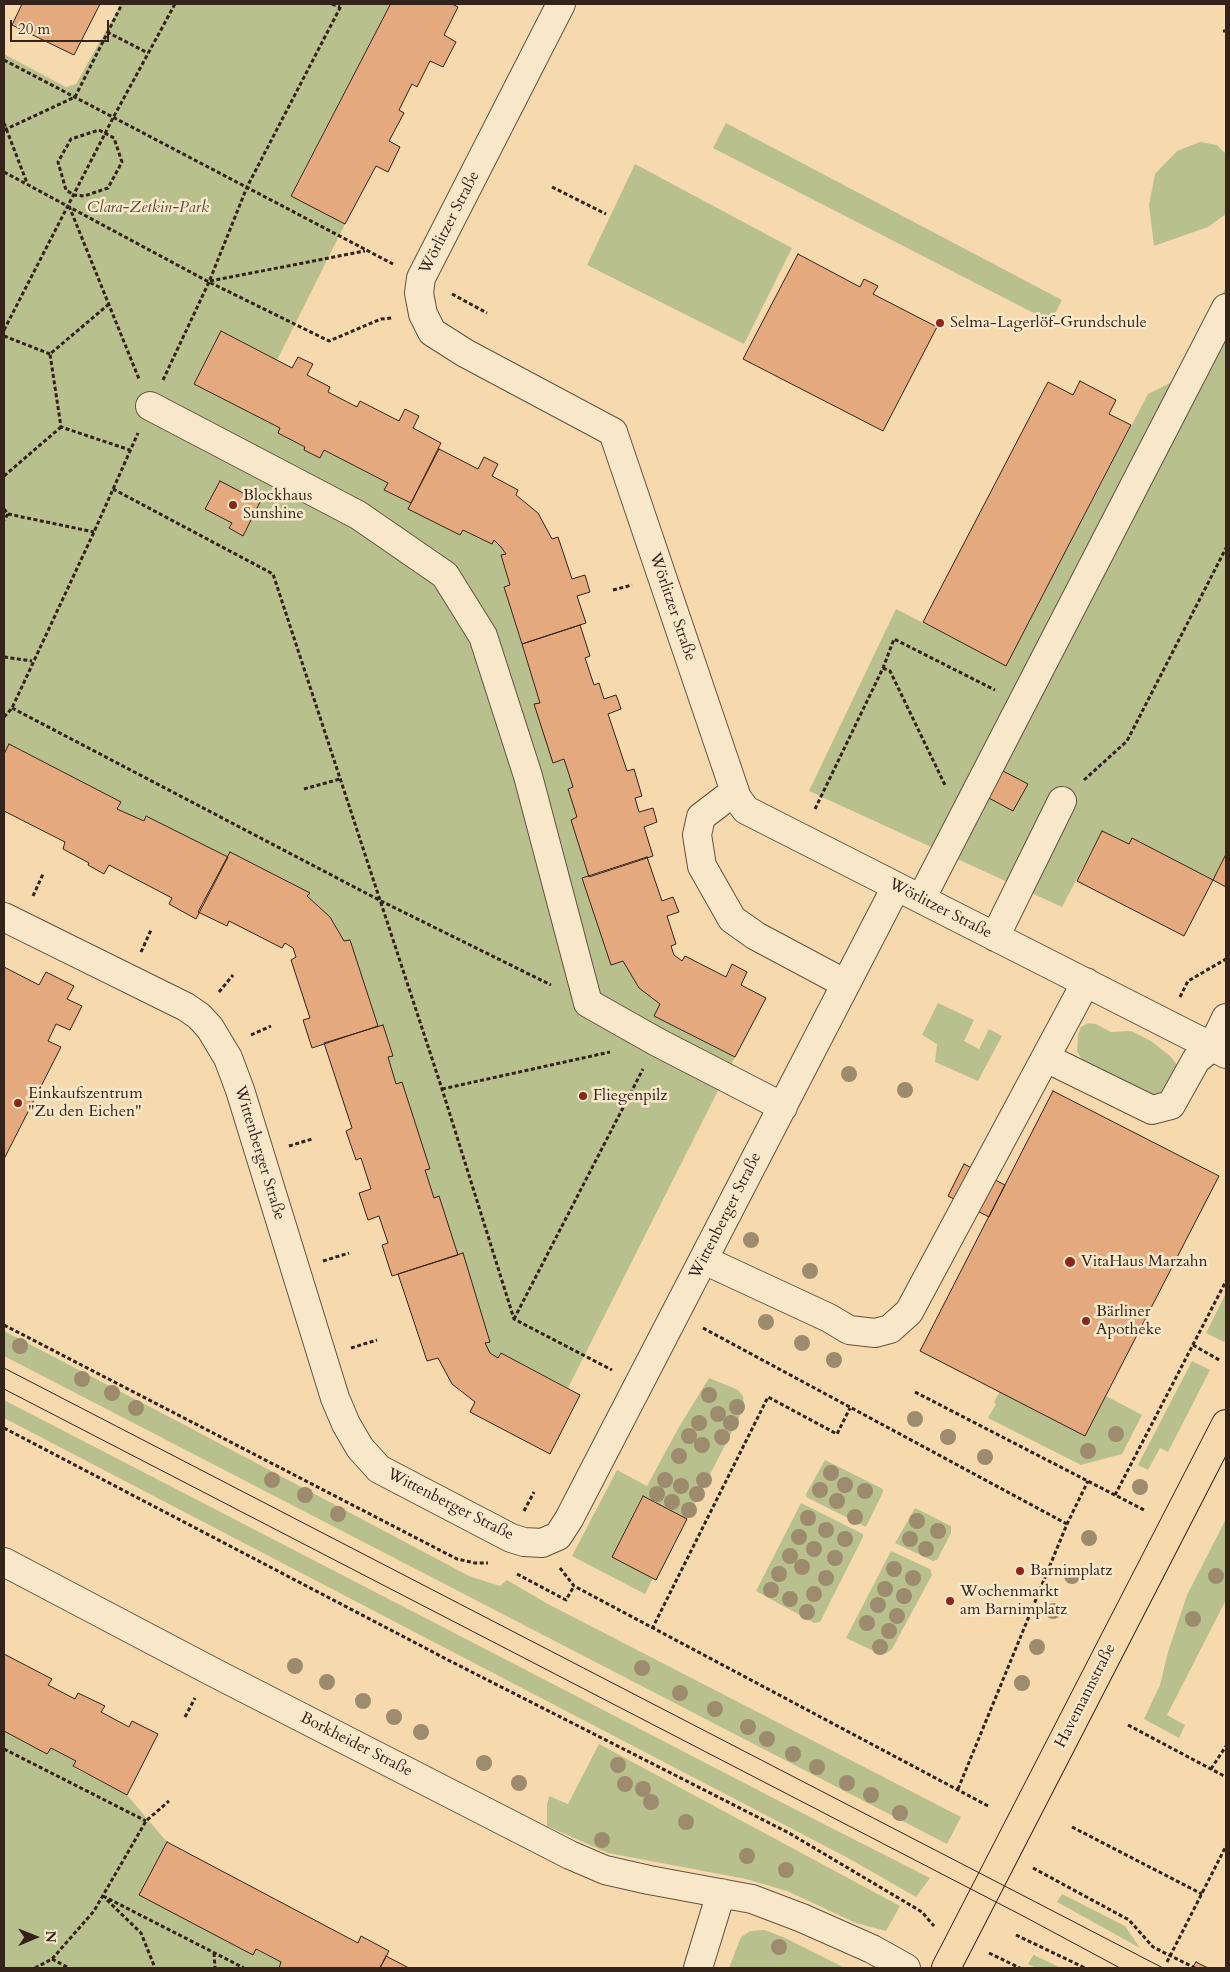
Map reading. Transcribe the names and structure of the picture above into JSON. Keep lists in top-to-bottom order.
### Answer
{
  "streets": {
    "main road": ["Havemannstraße"],
    "street": ["Wörlitzer Straße", "Wittenberger Straße", "Borkheider Straße"]
  },
  "crossings": [
    ["Wörlitzer Straße", "Wittenberger Straße"]
  ],
  "parks": ["Clara-Zetkin-Park"],
  "places": [
    "Selma-Lagerlöf-Grundschule",
    "Blockhaus Sunshine",
    "Fliegenpilz",
    "Einkaufszentrum \"Zu den Eichen\"",
    "VitaHaus Marzahn",
    "Bärliner Apotheke",
    "Barnimplatz",
    "Wochenmarkt am Barnimplatz"
  ],
  "scale_bar": "20 m",
  "north": "right"
}
